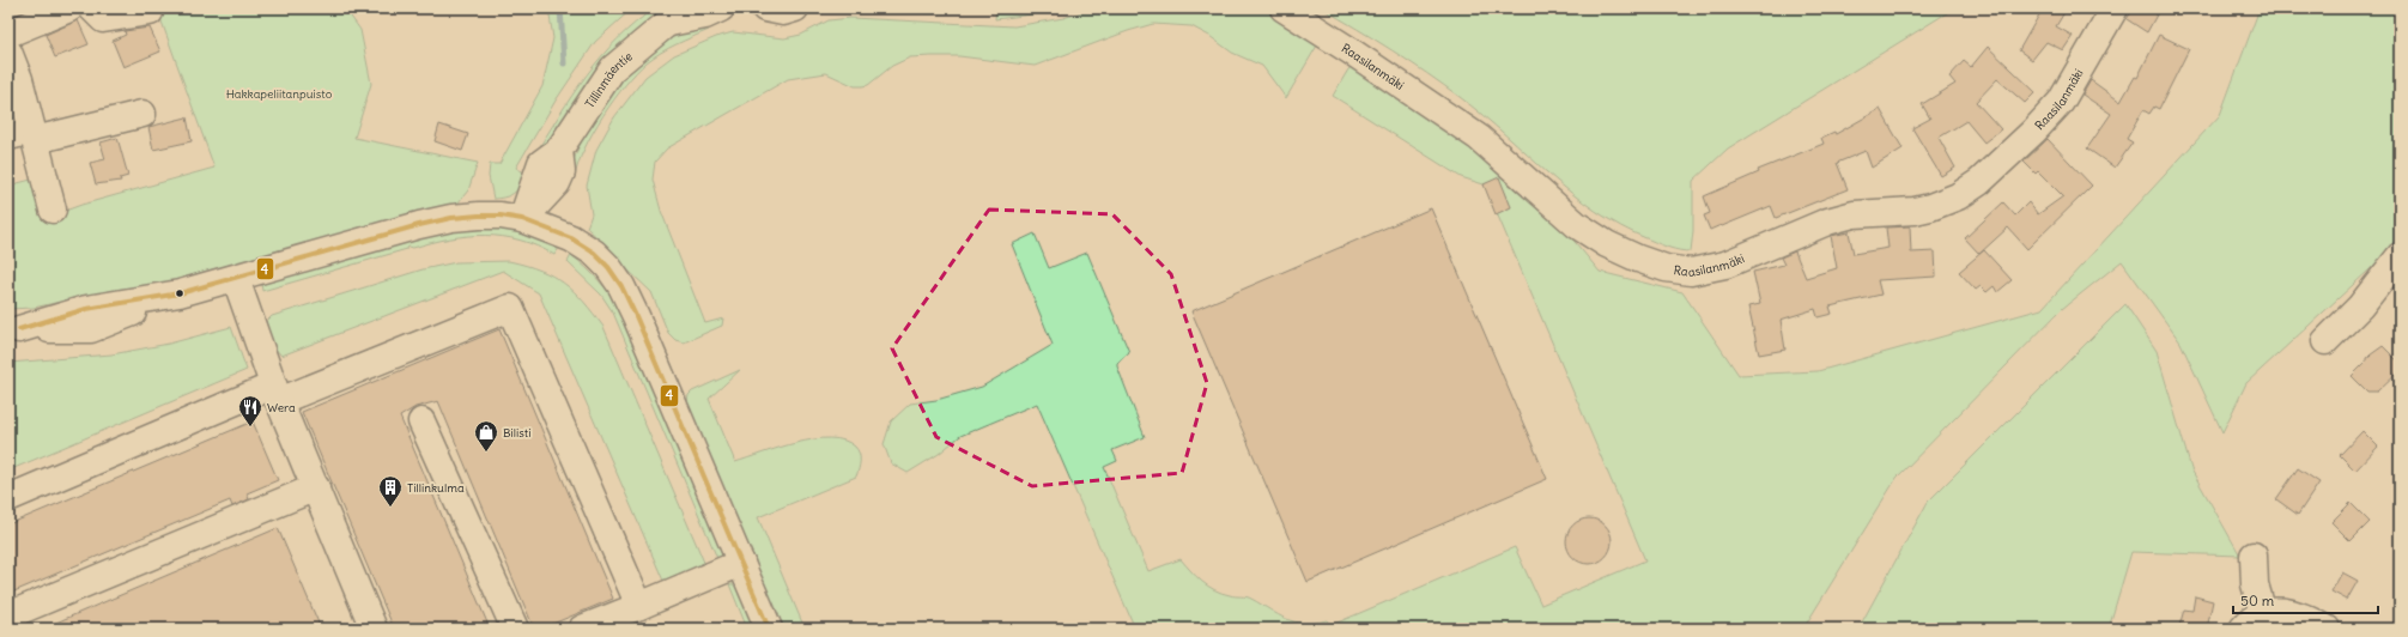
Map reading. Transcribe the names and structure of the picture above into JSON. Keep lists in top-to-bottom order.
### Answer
{
  "streets": {
    "street": ["Raasilanmäki", "Tillinmäentie"]
  },
  "parks": ["Hakkapeliitanpuisto"],
  "places": {
    "restaurant": ["Wera"],
    "shop": ["Bilisti"],
    "building": ["Tillinkulma"]
  },
  "lines": ["transit line 4"],
  "scale_bar": "50 m"
}
